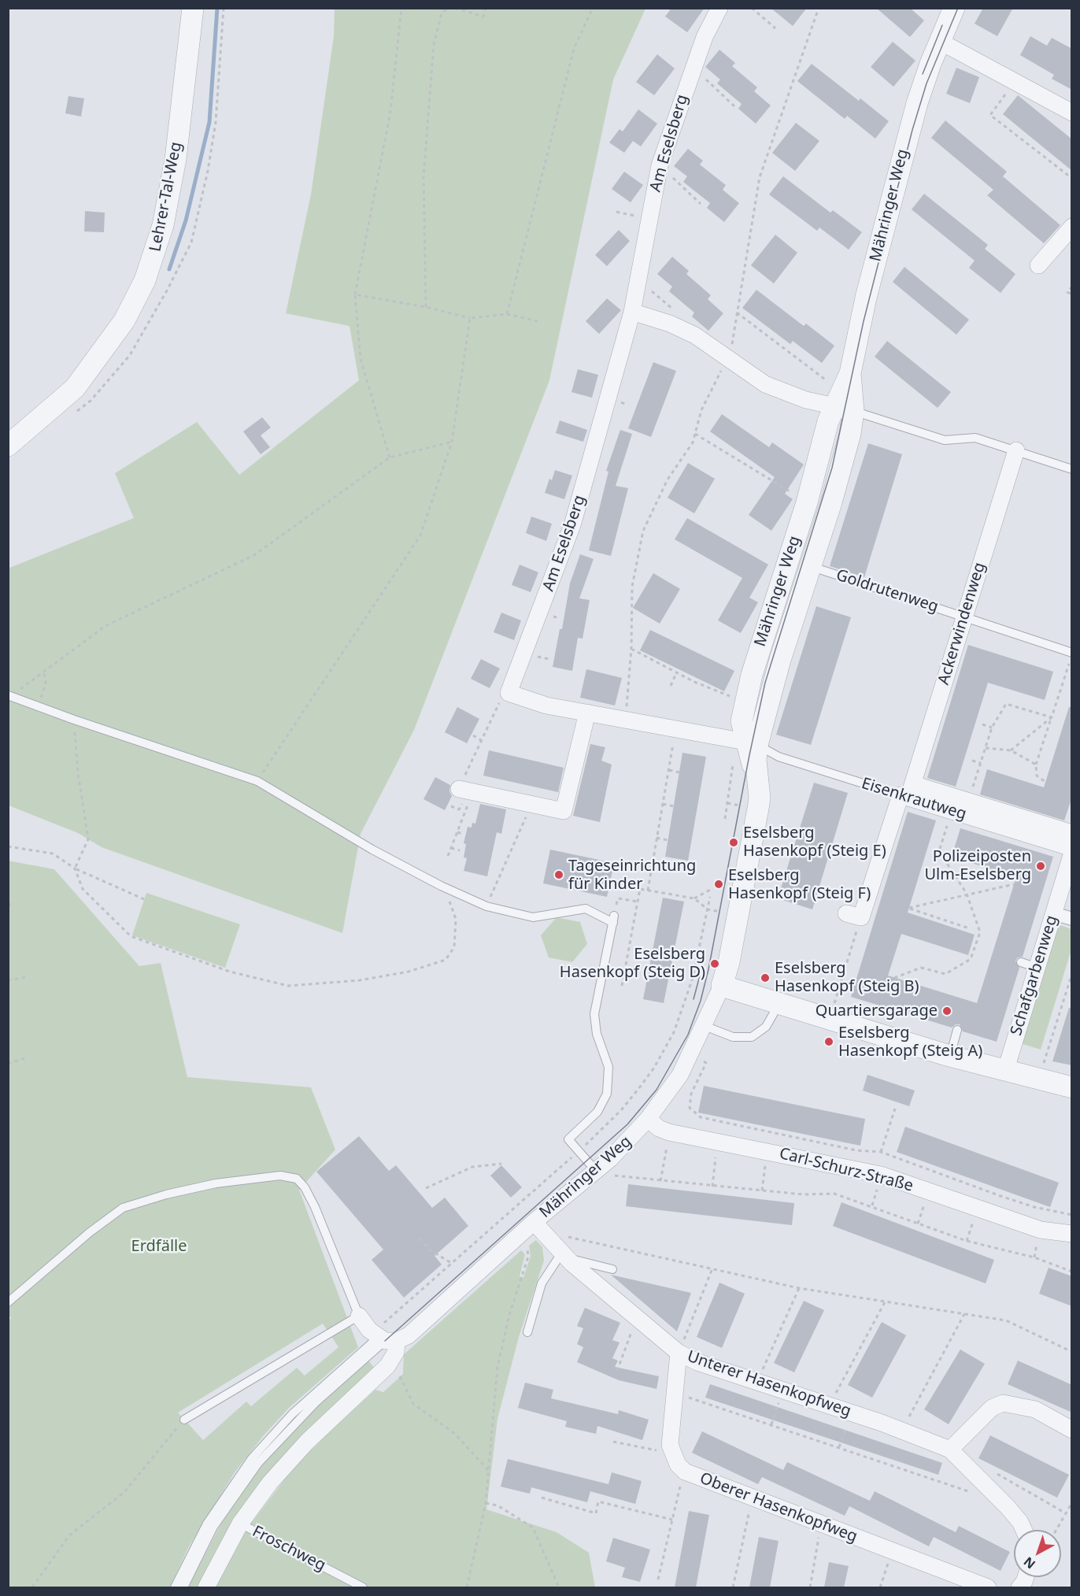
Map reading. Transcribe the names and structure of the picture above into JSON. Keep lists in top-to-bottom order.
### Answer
{
  "streets": {
    "street": [
      "Am Eselsberg",
      "Lehrer-Tal-Weg",
      "Mähringer Weg",
      "Ackerwindenweg",
      "Eisenkrautweg",
      "Schafgarbenweg",
      "Carl-Schurz-Straße",
      "Unterer Hasenkopfweg",
      "Oberer Hasenkopfweg"
    ],
    "lane": ["Goldrutenweg", "Froschweg"]
  },
  "crossings": [
    ["Mähringer Weg", "Goldrutenweg"],
    ["Mähringer Weg", "Eisenkrautweg"],
    ["Mähringer Weg", "Carl-Schurz-Straße"],
    ["Mähringer Weg", "Unterer Hasenkopfweg"],
    ["Goldrutenweg", "Ackerwindenweg"],
    ["Ackerwindenweg", "Eisenkrautweg"]
  ],
  "parks": ["Erdfälle"],
  "places": [
    "Eselsberg Hasenkopf (Steig E)",
    "Polizeiposten Ulm-Eselsberg",
    "Tageseinrichtung für Kinder",
    "Eselsberg Hasenkopf (Steig F)",
    "Eselsberg Hasenkopf (Steig D)",
    "Eselsberg Hasenkopf (Steig B)",
    "Quartiersgarage",
    "Eselsberg Hasenkopf (Steig A)"
  ],
  "north": "bottom left"
}
